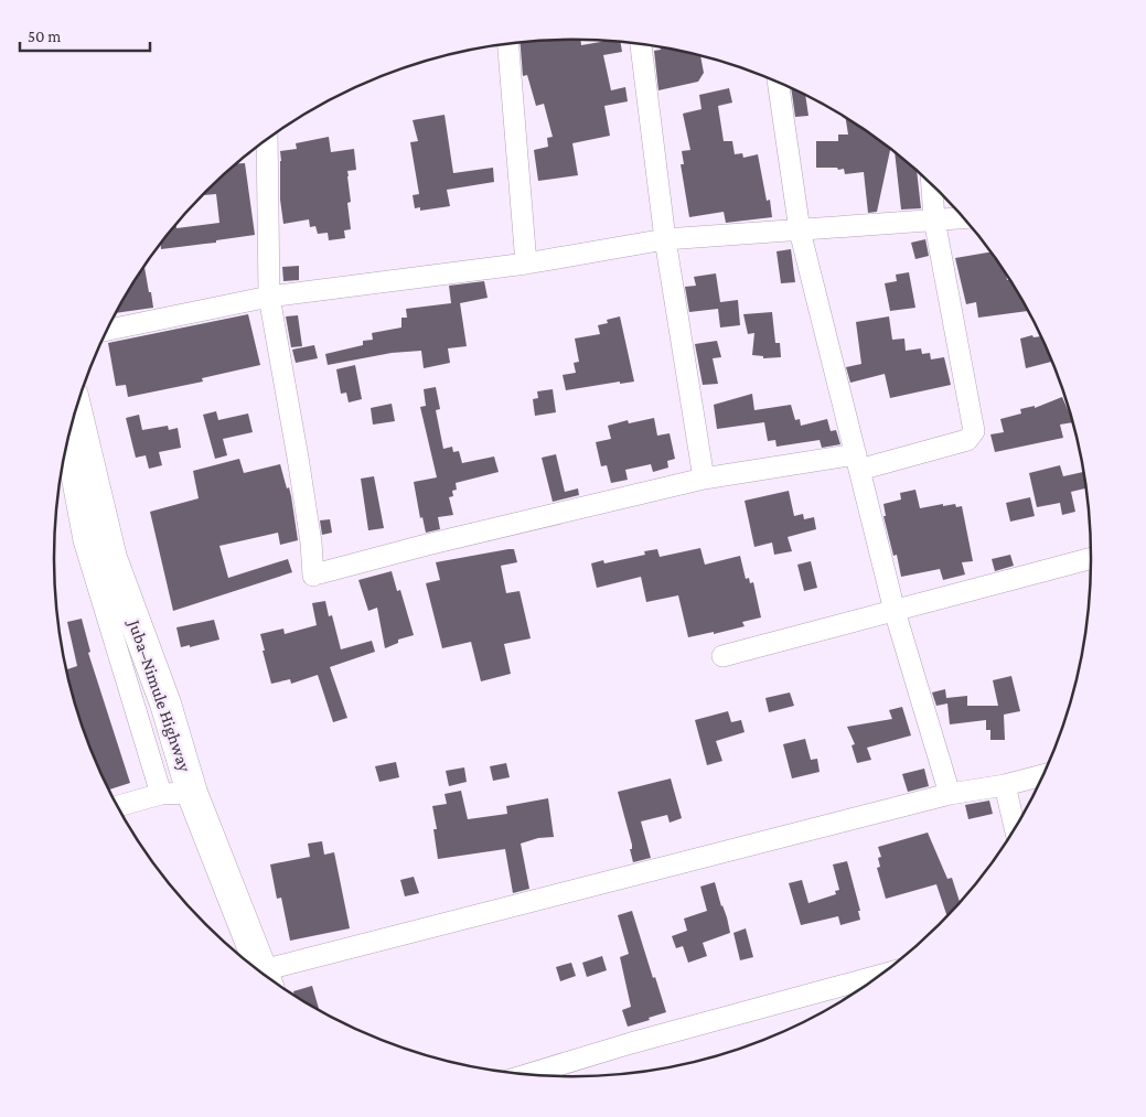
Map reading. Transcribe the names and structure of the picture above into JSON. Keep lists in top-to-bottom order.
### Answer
{
  "streets": {
    "main road": ["Juba–Nimule Highway"]
  },
  "scale_bar": "50 m"
}
